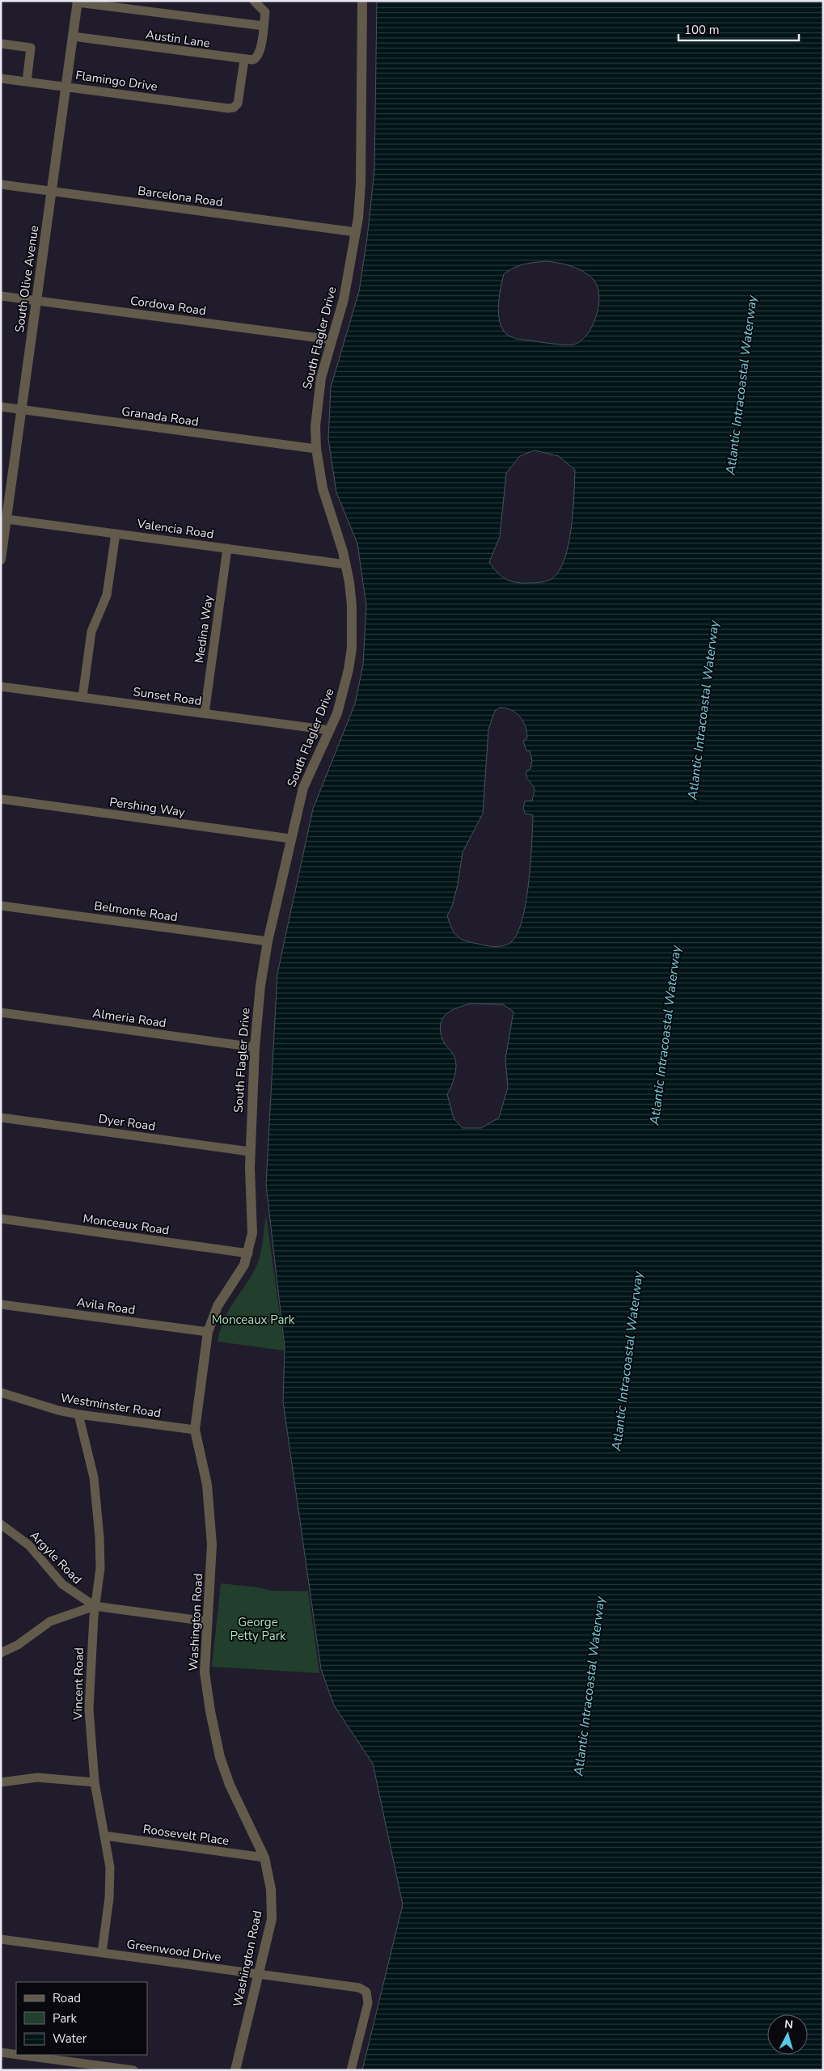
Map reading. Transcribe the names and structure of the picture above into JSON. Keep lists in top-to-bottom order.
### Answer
{
  "streets": {
    "street": [
      "Austin Lane",
      "Flamingo Drive",
      "Barcelona Road",
      "South Olive Avenue",
      "Cordova Road",
      "South Flagler Drive",
      "Granada Road",
      "Valencia Road",
      "Medina Way",
      "Sunset Road",
      "Pershing Way",
      "Belmonte Road",
      "Almeria Road",
      "Dyer Road",
      "Monceaux Road",
      "Avila Road",
      "Westminster Road",
      "Argyle Road",
      "Washington Road",
      "Vincent Road",
      "Roosevelt Place",
      "Greenwood Drive"
    ]
  },
  "crossings": [
    ["Austin Lane", "Flamingo Drive"],
    ["Austin Lane", "South Olive Avenue"],
    ["Flamingo Drive", "South Olive Avenue"],
    ["Barcelona Road", "South Olive Avenue"],
    ["Barcelona Road", "South Flagler Drive"],
    ["South Olive Avenue", "Cordova Road"],
    ["South Olive Avenue", "Granada Road"],
    ["South Olive Avenue", "Valencia Road"],
    ["Cordova Road", "South Flagler Drive"],
    ["South Flagler Drive", "Granada Road"],
    ["South Flagler Drive", "Valencia Road"],
    ["South Flagler Drive", "Sunset Road"],
    ["South Flagler Drive", "Pershing Way"],
    ["South Flagler Drive", "Belmonte Road"],
    ["South Flagler Drive", "Almeria Road"],
    ["South Flagler Drive", "Dyer Road"],
    ["South Flagler Drive", "Monceaux Road"],
    ["South Flagler Drive", "Avila Road"],
    ["South Flagler Drive", "Washington Road"],
    ["Valencia Road", "Medina Way"],
    ["Medina Way", "Sunset Road"],
    ["Avila Road", "Washington Road"],
    ["Westminster Road", "Washington Road"],
    ["Westminster Road", "Vincent Road"],
    ["Argyle Road", "Vincent Road"],
    ["Washington Road", "Roosevelt Place"],
    ["Washington Road", "Greenwood Drive"],
    ["Vincent Road", "Roosevelt Place"],
    ["Vincent Road", "Greenwood Drive"]
  ],
  "water": ["Atlantic Intracoastal Waterway"],
  "parks": ["Monceaux Park", "George Petty Park"],
  "legend": ["Road", "Park", "Water"],
  "scale_bar": "100 m",
  "north": "top"
}
